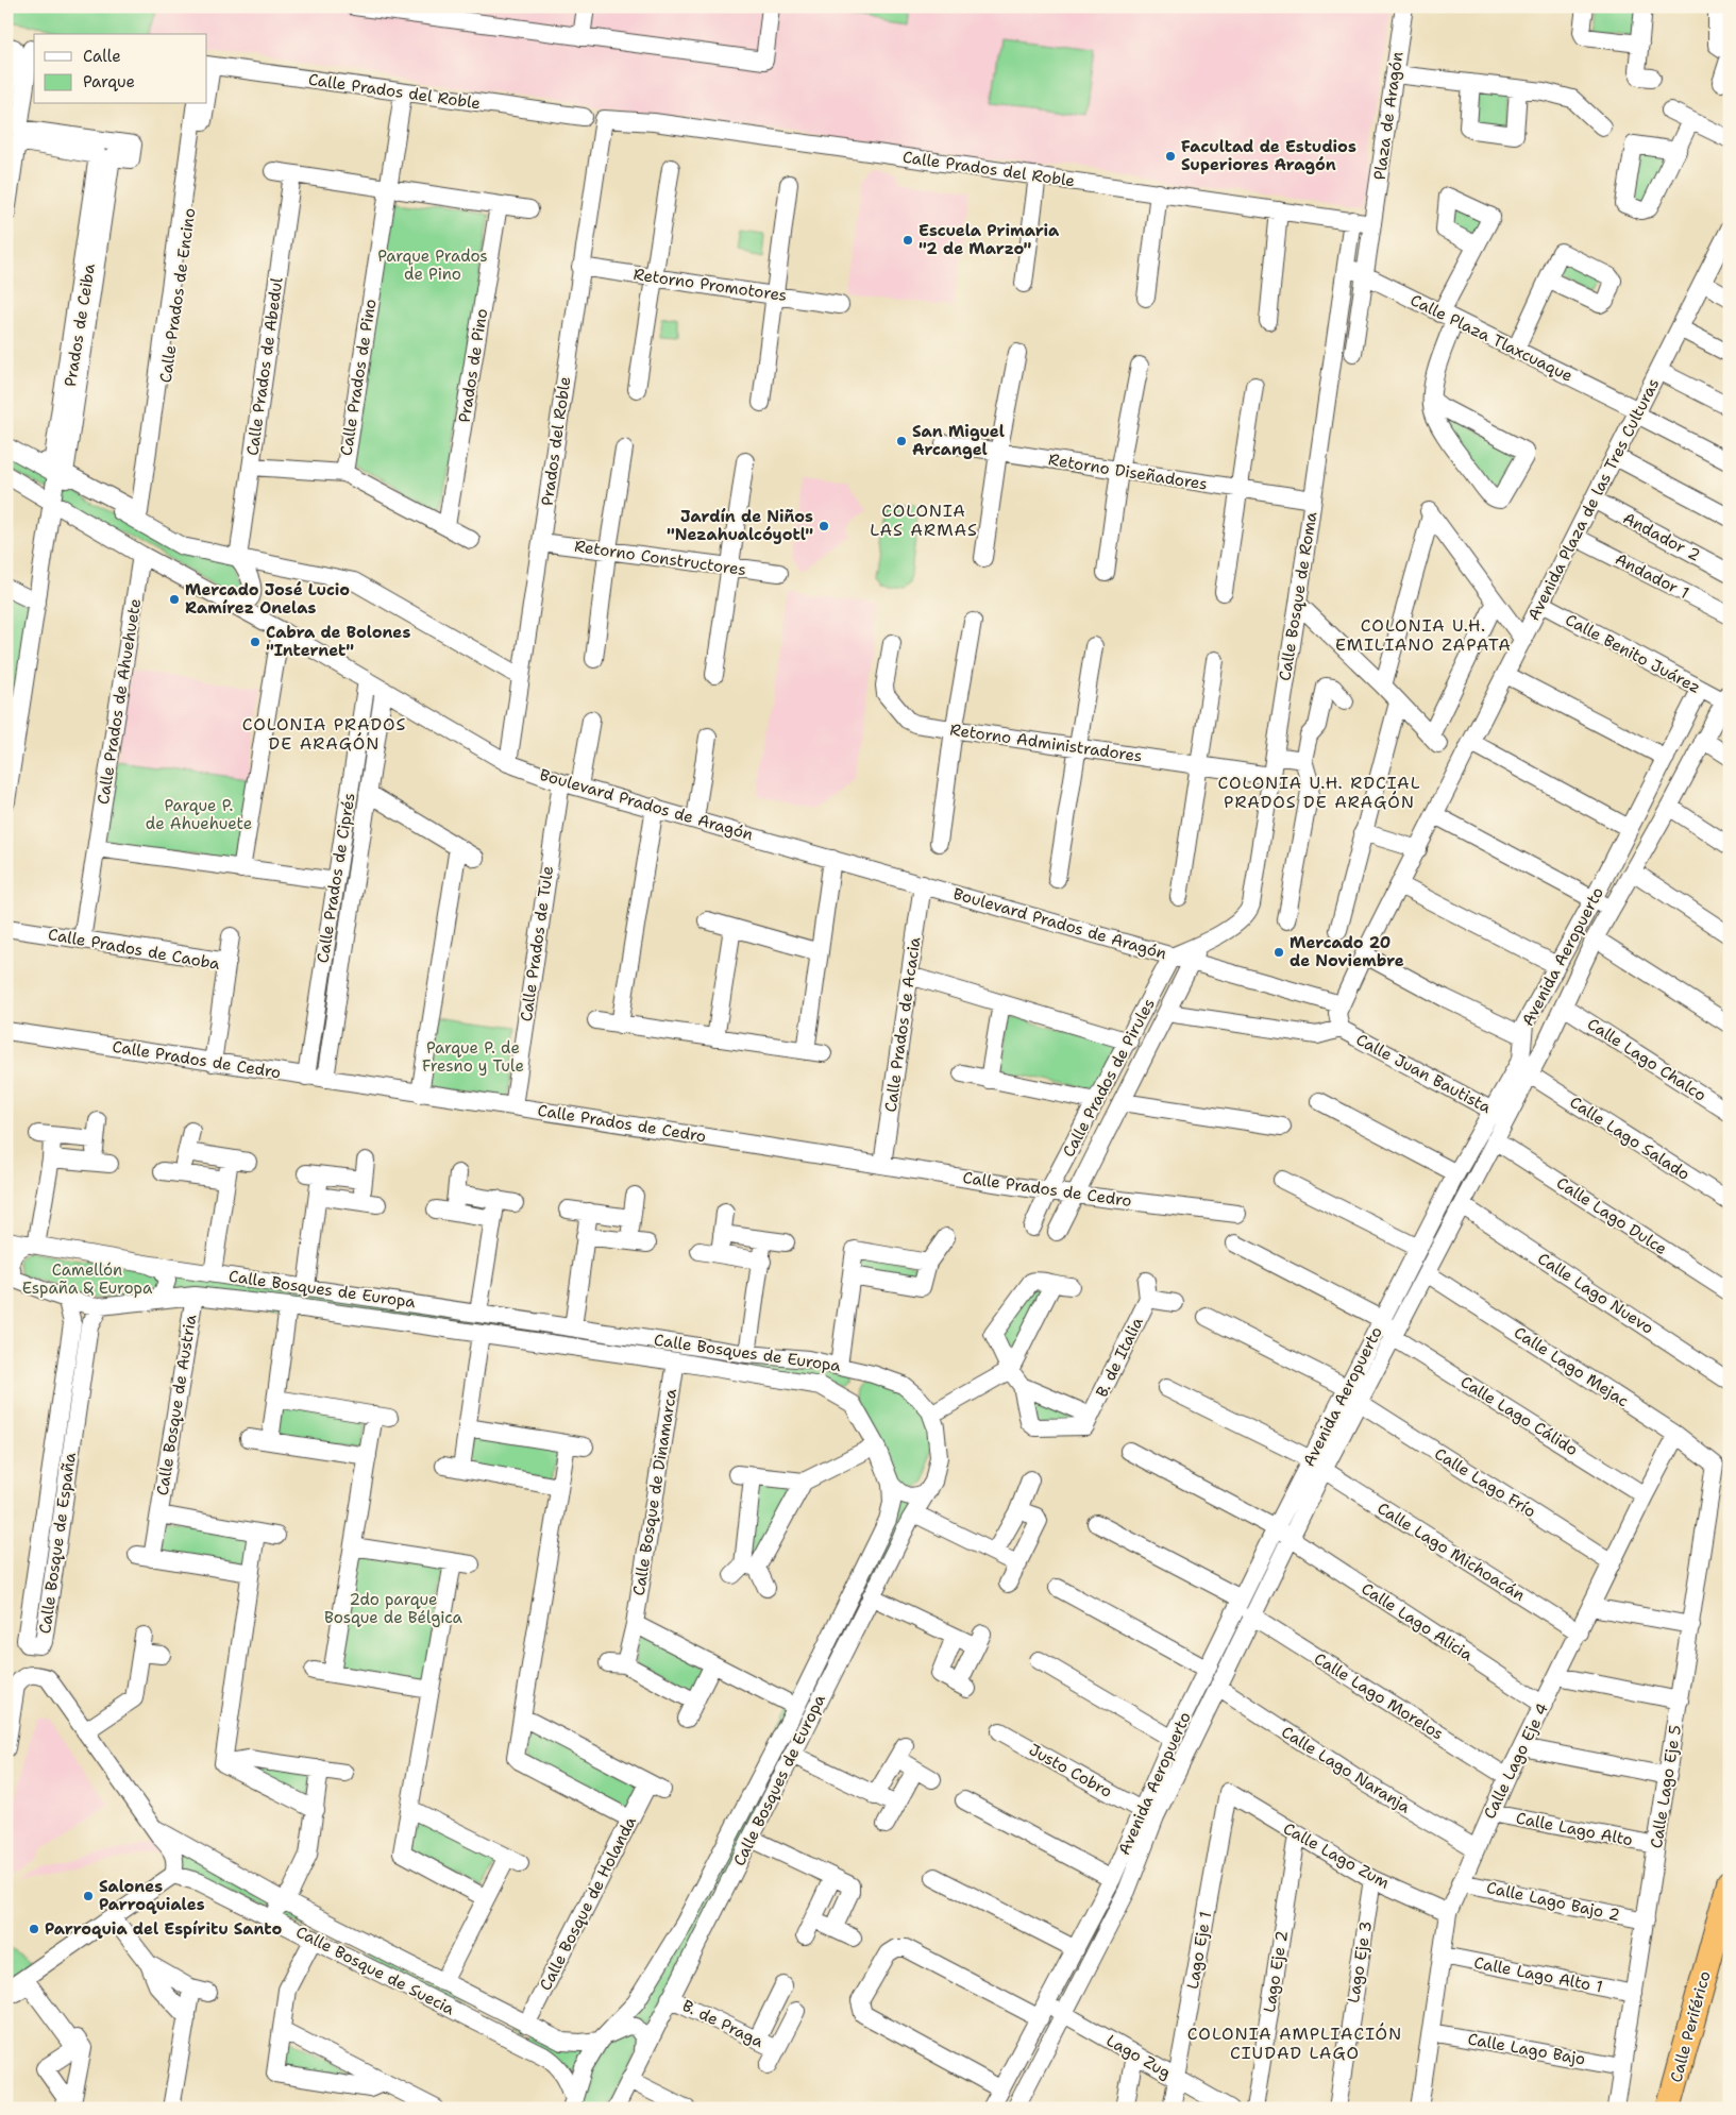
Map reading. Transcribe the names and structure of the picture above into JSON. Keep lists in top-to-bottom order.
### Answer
{
  "streets": {
    "highway": ["Calle Periférico"],
    "street": [
      "Calle Prados del Roble",
      "Plaza de Aragón",
      "Retorno Promotores",
      "Calle Prados de Encino",
      "Prados de Ceiba",
      "Calle Plaza Tlaxcuaque",
      "Prados de Pino",
      "Calle Prados de Abedul",
      "Calle Prados de Pino",
      "Prados del Roble",
      "Retorno Diseñadores",
      "Avenida Plaza de las Tres Culturas",
      "Andador 2",
      "Retorno Constructores",
      "Andador 1",
      "Calle Bosque de Roma",
      "Calle Benito Juárez",
      "Calle Prados de Ahuehuete",
      "Retorno Administradores",
      "Boulevard Prados de Aragón",
      "Calle Prados de Ciprés",
      "Calle Prados de Tule",
      "Calle Prados de Caoba",
      "Avenida Aeropuerto",
      "Calle Prados de Acacia",
      "Calle Prados de Cedro",
      "Calle Lago Chalco",
      "Calle Juan Bautista",
      "Calle Prados de Pirules",
      "Calle Lago Salado",
      "Calle Lago Dulce",
      "Calle Bosques de Europa",
      "Calle Lago Nuevo",
      "B. de Italia",
      "Calle Lago Mejac",
      "Calle Bosque de Austria",
      "Calle Lago Cálido",
      "Calle Lago Frío",
      "Calle Bosque de Dinamarca",
      "Calle Bosque de España",
      "Calle Lago Michoacán",
      "Calle Lago Alicia",
      "Calle Lago Morelos",
      "Calle Lago Eje 4",
      "Calle Lago Naranja",
      "Justo Cobro",
      "Calle Lago Eje 5",
      "Calle Lago Alto",
      "Calle Lago Zum",
      "Calle Lago Bajo 2",
      "Calle Bosque de Holanda",
      "Lago Eje 1",
      "Lago Eje 3",
      "Calle Bosque de Suecia",
      "Lago Eje 2",
      "Calle Lago Alto 1",
      "B. de Praga",
      "Calle Lago Bajo",
      "Lago Zug"
    ]
  },
  "crossings": [
    ["Calle Prados del Roble", "Plaza de Aragón"],
    ["Calle Prados del Roble", "Calle Prados de Pino"],
    ["Calle Prados del Roble", "Prados del Roble"],
    ["Calle Prados del Roble", "Calle Bosque de Roma"],
    ["Retorno Promotores", "Prados del Roble"],
    ["Prados de Ceiba", "Boulevard Prados de Aragón"],
    ["Calle Plaza Tlaxcuaque", "Avenida Plaza de las Tres Culturas"],
    ["Calle Plaza Tlaxcuaque", "Calle Bosque de Roma"],
    ["Prados del Roble", "Retorno Constructores"],
    ["Prados del Roble", "Boulevard Prados de Aragón"],
    ["Retorno Diseñadores", "Calle Bosque de Roma"],
    ["Avenida Plaza de las Tres Culturas", "Andador 2"],
    ["Avenida Plaza de las Tres Culturas", "Andador 1"],
    ["Avenida Plaza de las Tres Culturas", "Calle Benito Juárez"],
    ["Avenida Plaza de las Tres Culturas", "Boulevard Prados de Aragón"],
    ["Avenida Plaza de las Tres Culturas", "Calle Juan Bautista"],
    ["Calle Bosque de Roma", "Retorno Administradores"],
    ["Calle Bosque de Roma", "Boulevard Prados de Aragón"],
    ["Calle Bosque de Roma", "Calle Prados de Pirules"],
    ["Calle Benito Juárez", "Avenida Aeropuerto"],
    ["Calle Prados de Ahuehuete", "Boulevard Prados de Aragón"],
    ["Calle Prados de Ahuehuete", "Calle Prados de Caoba"],
    ["Boulevard Prados de Aragón", "Calle Prados de Ciprés"],
    ["Boulevard Prados de Aragón", "Calle Prados de Tule"],
    ["Boulevard Prados de Aragón", "Calle Prados de Acacia"],
    ["Boulevard Prados de Aragón", "Calle Prados de Pirules"],
    ["Calle Prados de Ciprés", "Calle Prados de Cedro"],
    ["Calle Prados de Tule", "Calle Prados de Cedro"],
    ["Calle Prados de Caoba", "Calle Prados de Cedro"],
    ["Avenida Aeropuerto", "Calle Lago Chalco"],
    ["Avenida Aeropuerto", "Calle Juan Bautista"],
    ["Avenida Aeropuerto", "Calle Lago Salado"],
    ["Avenida Aeropuerto", "Calle Lago Dulce"],
    ["Avenida Aeropuerto", "Calle Lago Nuevo"],
    ["Avenida Aeropuerto", "Calle Lago Mejac"],
    ["Avenida Aeropuerto", "Calle Lago Cálido"],
    ["Avenida Aeropuerto", "Calle Lago Frío"],
    ["Avenida Aeropuerto", "Calle Lago Michoacán"],
    ["Avenida Aeropuerto", "Calle Lago Alicia"],
    ["Avenida Aeropuerto", "Calle Lago Morelos"],
    ["Avenida Aeropuerto", "Calle Lago Naranja"],
    ["Avenida Aeropuerto", "Justo Cobro"],
    ["Avenida Aeropuerto", "Lago Zug"],
    ["Calle Prados de Acacia", "Calle Prados de Cedro"],
    ["Calle Prados de Cedro", "Calle Prados de Pirules"],
    ["Calle Bosques de Europa", "Calle Bosque de Austria"],
    ["Calle Bosques de Europa", "Calle Bosque de Dinamarca"],
    ["Calle Bosques de Europa", "Calle Bosque de España"],
    ["Calle Bosques de Europa", "Calle Bosque de Suecia"],
    ["Calle Bosques de Europa", "B. de Praga"],
    ["Calle Lago Mejac", "Calle Lago Eje 4"],
    ["Calle Lago Mejac", "Calle Lago Eje 5"],
    ["Calle Lago Cálido", "Calle Lago Eje 4"],
    ["Calle Lago Frío", "Calle Lago Eje 4"],
    ["Calle Lago Michoacán", "Calle Lago Eje 4"],
    ["Calle Lago Alicia", "Calle Lago Eje 4"],
    ["Calle Lago Morelos", "Calle Lago Eje 4"],
    ["Calle Lago Eje 4", "Calle Lago Naranja"],
    ["Calle Lago Eje 4", "Calle Lago Alto"],
    ["Calle Lago Eje 4", "Calle Lago Zum"],
    ["Calle Lago Eje 4", "Calle Lago Bajo 2"],
    ["Calle Lago Eje 4", "Calle Lago Alto 1"],
    ["Calle Lago Eje 4", "Calle Lago Bajo"],
    ["Calle Lago Eje 5", "Calle Lago Alto"],
    ["Calle Lago Eje 5", "Calle Lago Bajo 2"],
    ["Calle Lago Eje 5", "Calle Lago Alto 1"],
    ["Calle Lago Eje 5", "Calle Lago Bajo"],
    ["Calle Lago Zum", "Lago Eje 1"],
    ["Calle Lago Zum", "Lago Eje 3"],
    ["Calle Lago Zum", "Lago Eje 2"],
    ["Calle Bosque de Holanda", "Calle Bosque de Suecia"],
    ["Lago Eje 1", "Lago Zug"]
  ],
  "districts": [
    "COLONIA LAS ARMAS",
    "COLONIA U.H. EMILIANO ZAPATA",
    "COLONIA PRADOS DE ARAGÓN",
    "COLONIA U.H. RDCIAL PRADOS DE ARAGÓN",
    "COLONIA AMPLIACIÓN CIUDAD LAGO"
  ],
  "parks": [
    "Parque Prados de Pino",
    "Parque P. de Ahuehuete",
    "Parque P. de Fresno y Tule",
    "Camellón España & Europa",
    "2do parque Bosque de Bélgica"
  ],
  "places": [
    "Facultad de Estudios Superiores Aragón",
    "Escuela Primaria \"2 de Marzo\"",
    "San Miguel Arcangel",
    "Jardín de Niños \"Nezahualcóyotl\"",
    "Mercado José Lucio Ramírez Onelas",
    "Cabra de Bolones \"Internet\"",
    "Mercado 20 de Noviembre",
    "Salones Parroquiales",
    "Parroquia del Espíritu Santo"
  ],
  "legend": ["Calle", "Parque"]
}
